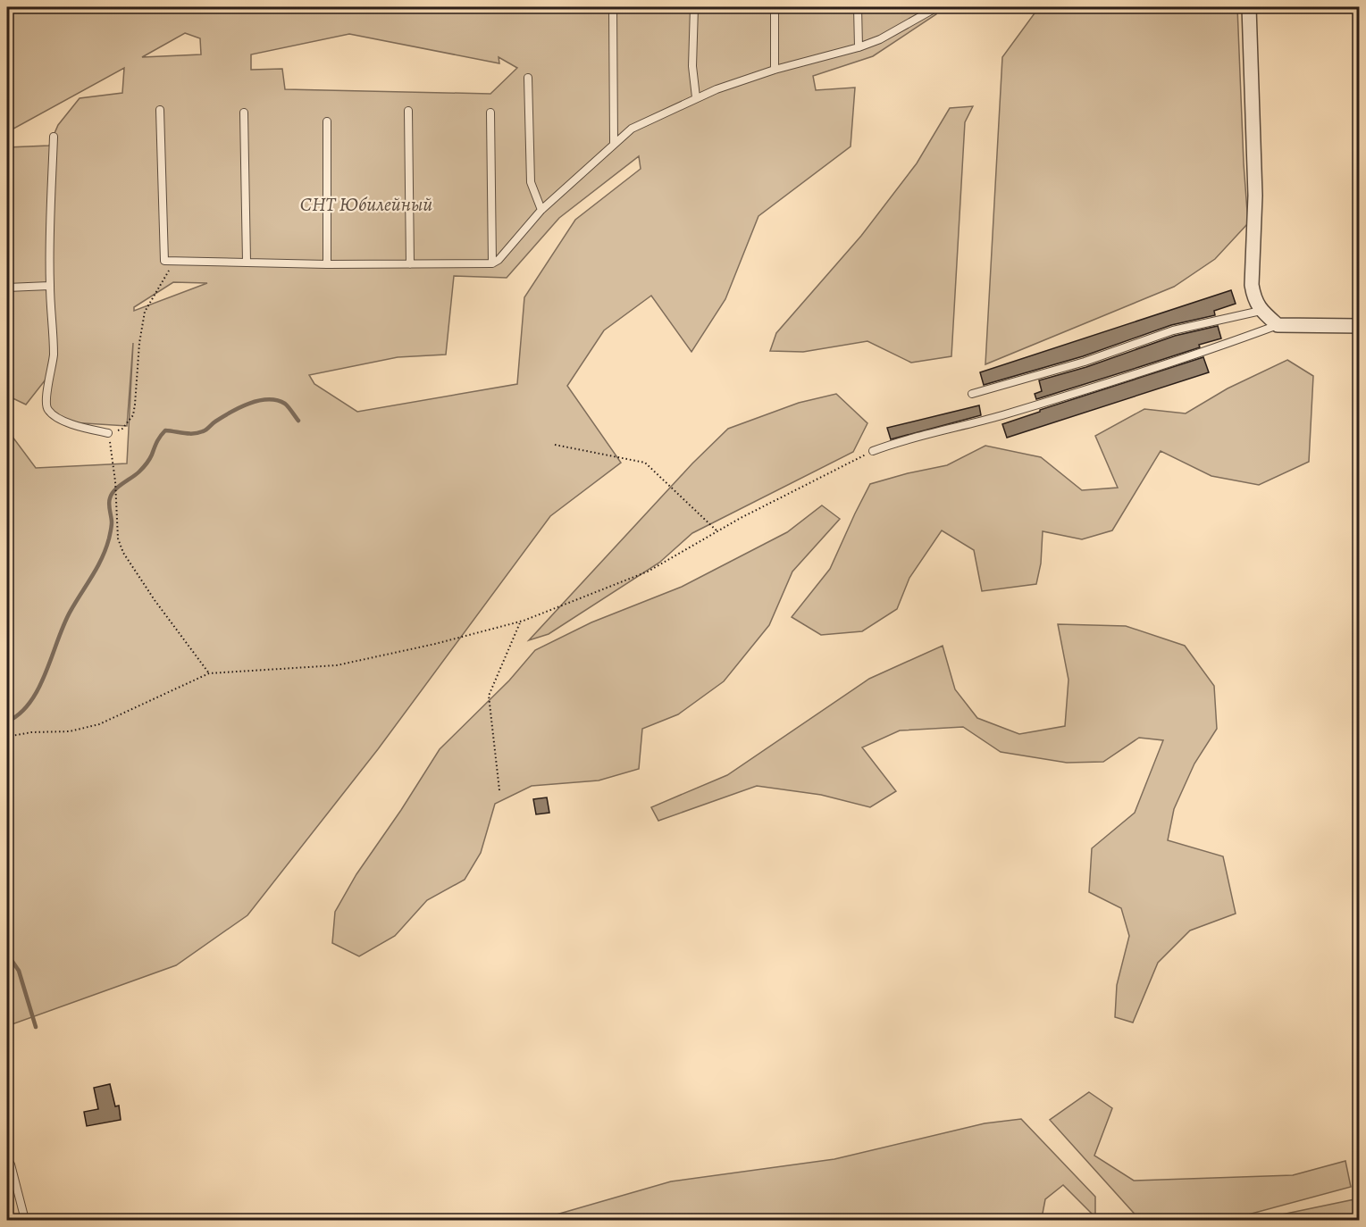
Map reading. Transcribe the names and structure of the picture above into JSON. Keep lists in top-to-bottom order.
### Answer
{
  "parks": ["СНТ Юбилейный"]
}
